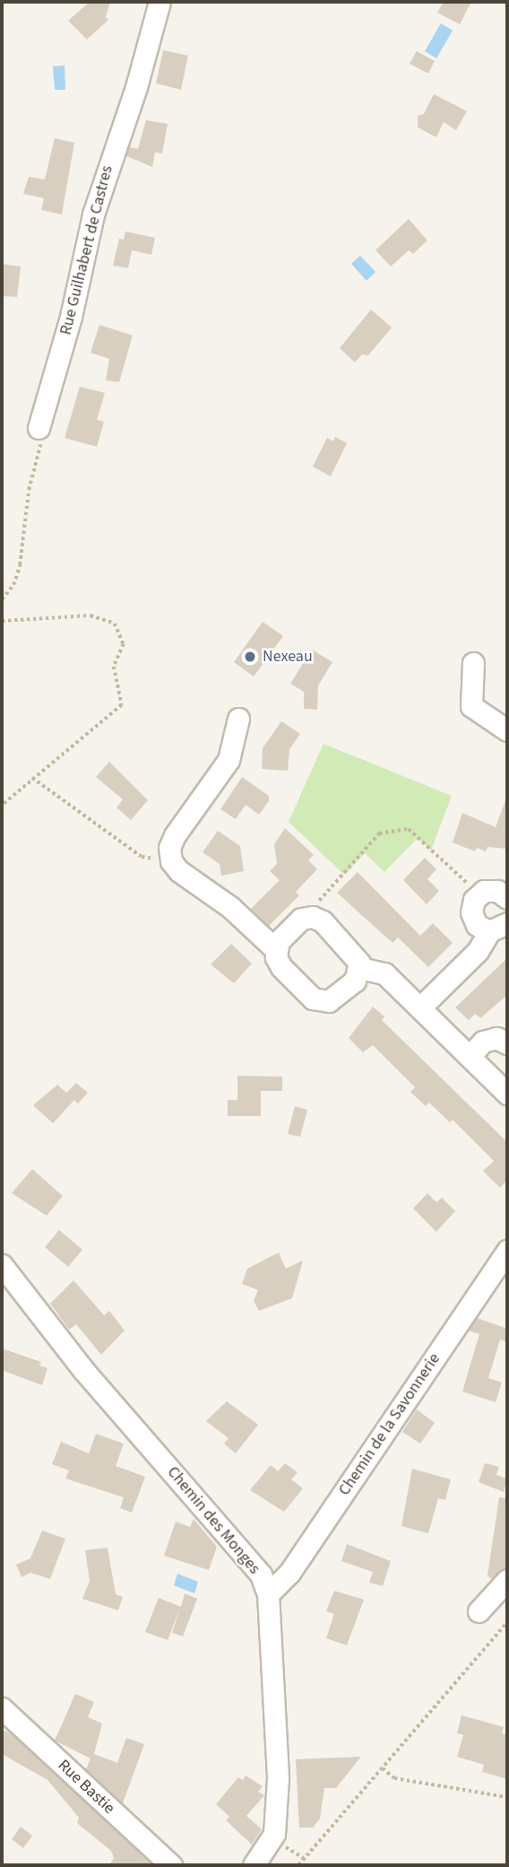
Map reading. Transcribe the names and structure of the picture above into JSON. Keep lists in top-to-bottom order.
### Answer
{
  "streets": {
    "street": [
      "Rue Guilhabert de Castres",
      "Chemin de la Savonnerie",
      "Chemin des Monges",
      "Rue Bastie"
    ]
  },
  "crossings": [
    ["Chemin de la Savonnerie", "Chemin des Monges"]
  ],
  "places": ["Nexeau"]
}
